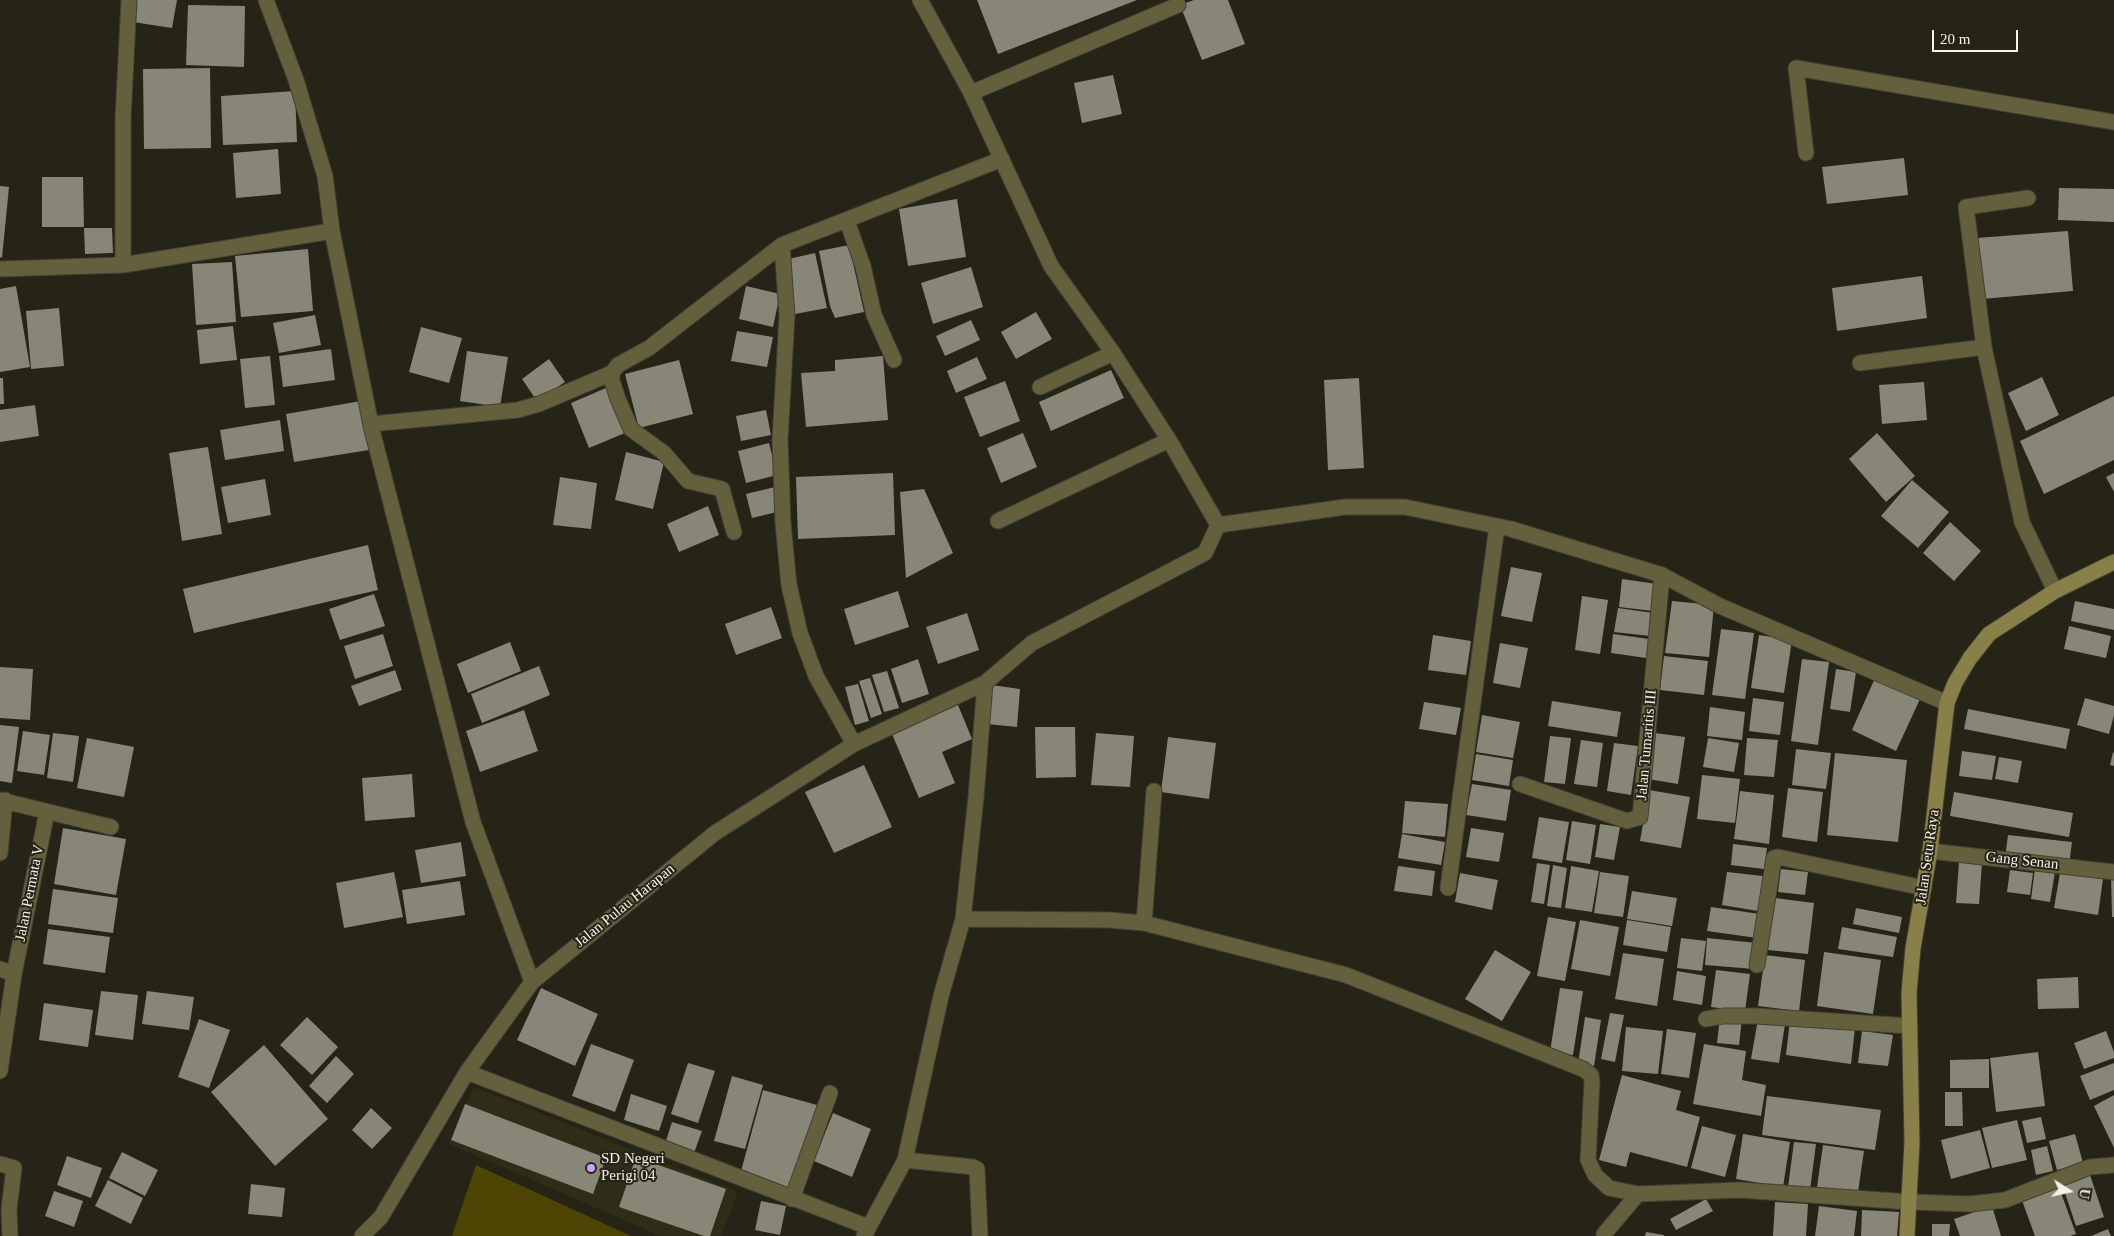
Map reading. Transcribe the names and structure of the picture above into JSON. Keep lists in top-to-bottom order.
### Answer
{
  "streets": {
    "street": [
      "Jalan Tumaritis III",
      "Jalan Setu Raya",
      "Gang Senan",
      "Jalan Permata V",
      "Jalan Pulau Harapan"
    ]
  },
  "crossings": [
    ["Jalan Setu Raya", "Gang Senan"]
  ],
  "places": ["SD Negeri Perigi 04"],
  "scale_bar": "20 m",
  "north": "right"
}
